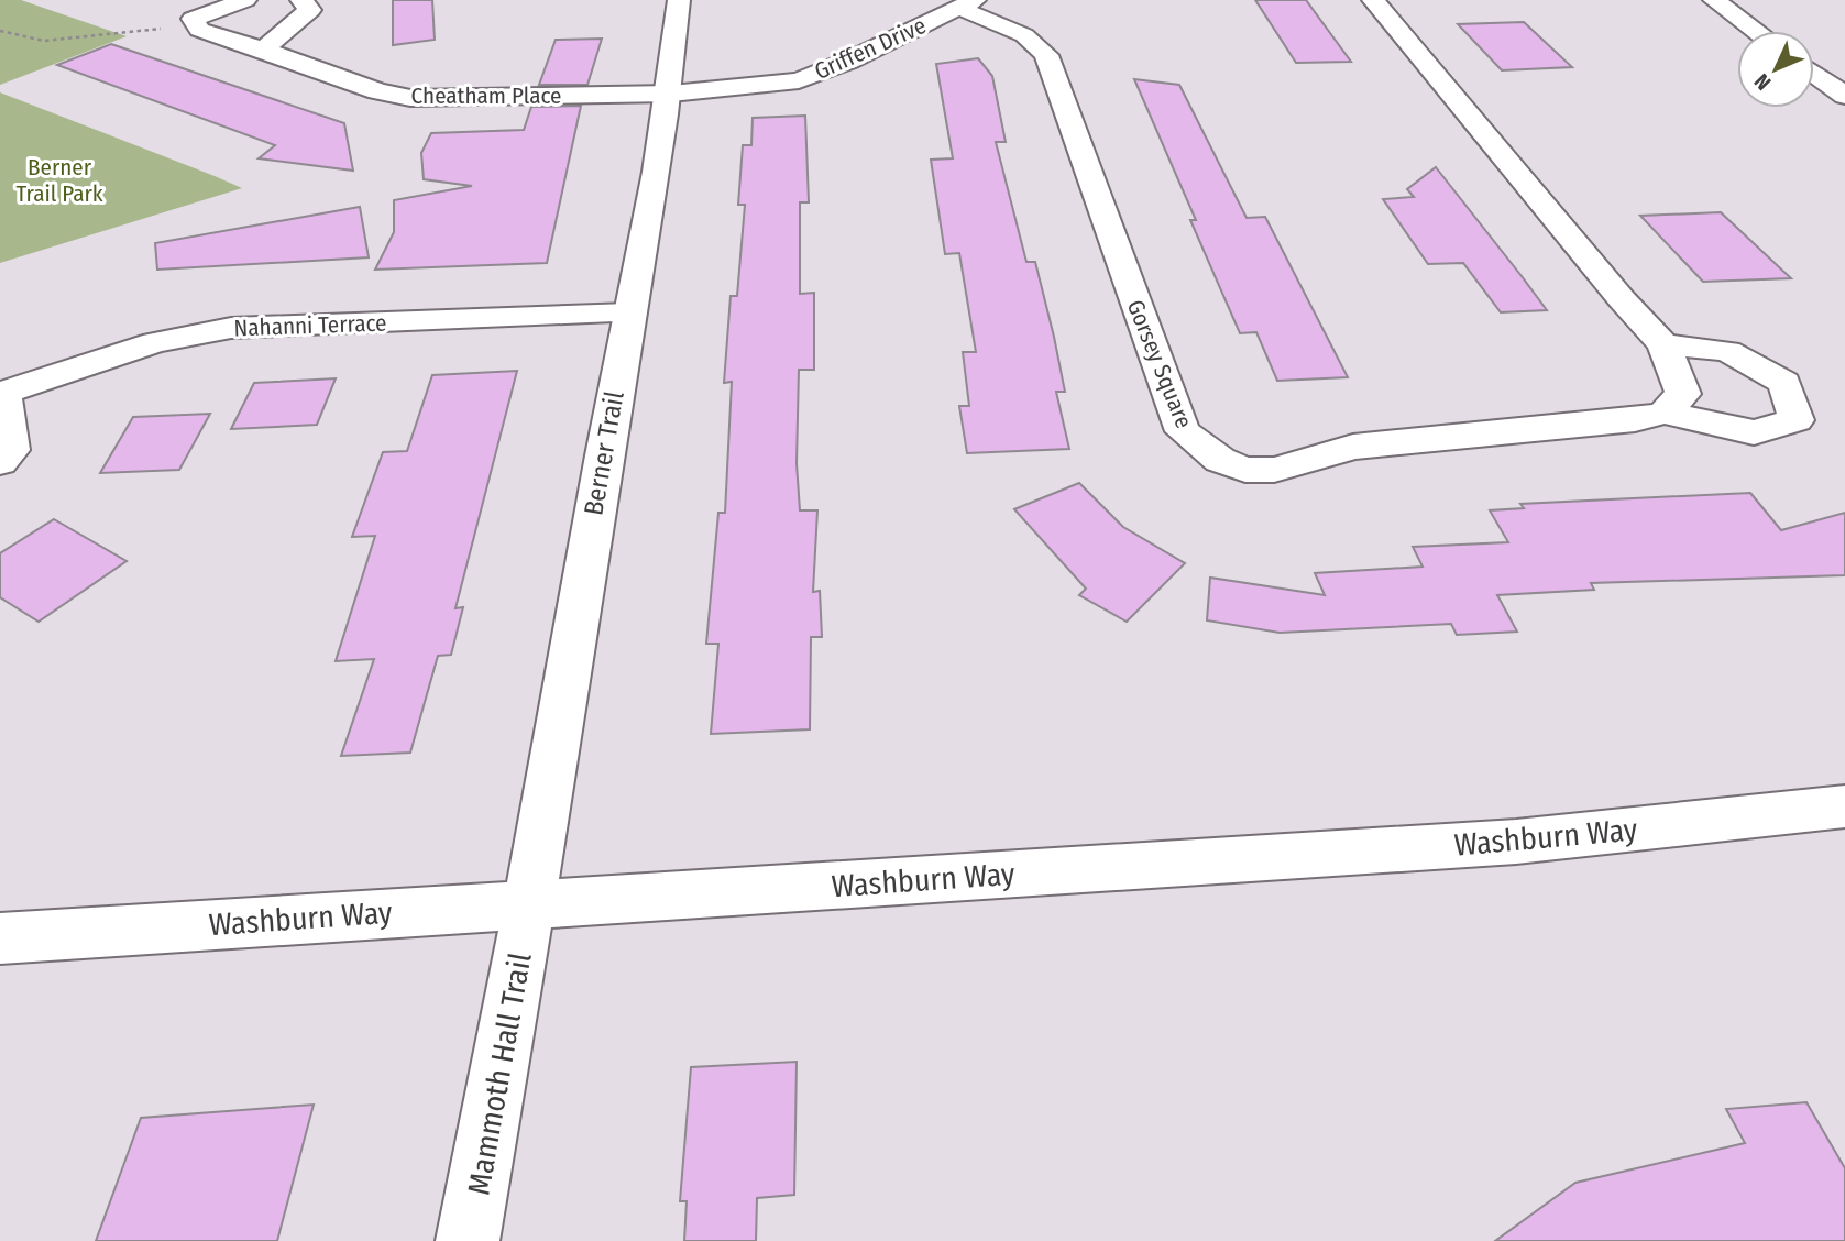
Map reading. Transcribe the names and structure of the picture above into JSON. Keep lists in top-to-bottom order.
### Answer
{
  "streets": {
    "street": [
      "Griffen Drive",
      "Cheatham Place",
      "Nahanni Terrace",
      "Gorsey Square",
      "Berner Trail",
      "Washburn Way",
      "Mammoth Hall Trail"
    ]
  },
  "crossings": [
    ["Griffen Drive", "Cheatham Place"],
    ["Griffen Drive", "Gorsey Square"],
    ["Griffen Drive", "Berner Trail"],
    ["Cheatham Place", "Berner Trail"],
    ["Nahanni Terrace", "Berner Trail"],
    ["Berner Trail", "Washburn Way"],
    ["Berner Trail", "Mammoth Hall Trail"],
    ["Washburn Way", "Mammoth Hall Trail"]
  ],
  "parks": ["Berner Trail Park"],
  "north": "bottom left"
}
